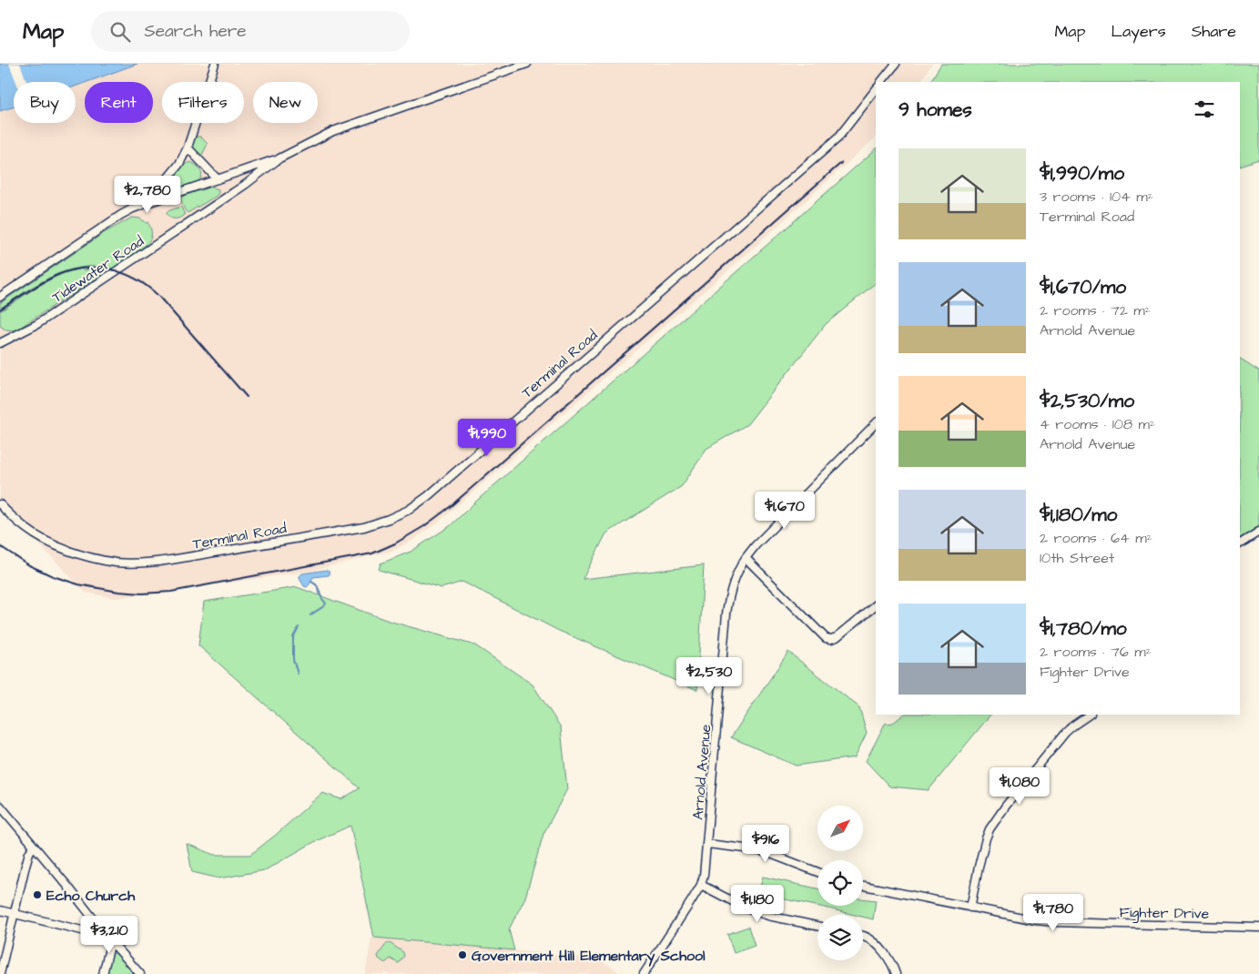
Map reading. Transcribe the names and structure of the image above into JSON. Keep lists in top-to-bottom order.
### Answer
{
  "streets": {
    "street": [
      "Tidewater Road",
      "Terminal Road",
      "Arnold Avenue",
      "Fighter Drive"
    ]
  },
  "places": ["Echo Church", "Government Hill Elementary School"],
  "north": "top right",
  "page": {
    "header": "Map",
    "search": "Search here",
    "nav": ["Map", "Layers", "Share"],
    "chip": [
      "Buy",
      "Rent",
      "Filters",
      "New"
    ],
    "heading": "9 homes",
    "list": [
      {
        "name": "$1,990/mo",
        "note": "3 rooms · 104 m² · Terminal Road"
      },
      {
        "name": "$1,670/mo",
        "note": "2 rooms · 72 m² · Arnold Avenue"
      },
      {
        "name": "$2,530/mo",
        "note": "4 rooms · 108 m² · Arnold Avenue"
      },
      {
        "name": "$1,180/mo",
        "note": "2 rooms · 64 m² · 10th Street"
      },
      {
        "name": "$1,780/mo",
        "note": "2 rooms · 76 m² · Fighter Drive"
      }
    ],
    "price": [
      "$2,780",
      "$1,990",
      "$1,670",
      "$2,530",
      "$1,080",
      "$916",
      "$1,180",
      "$1,780",
      "$3,210"
    ]
  }
}
